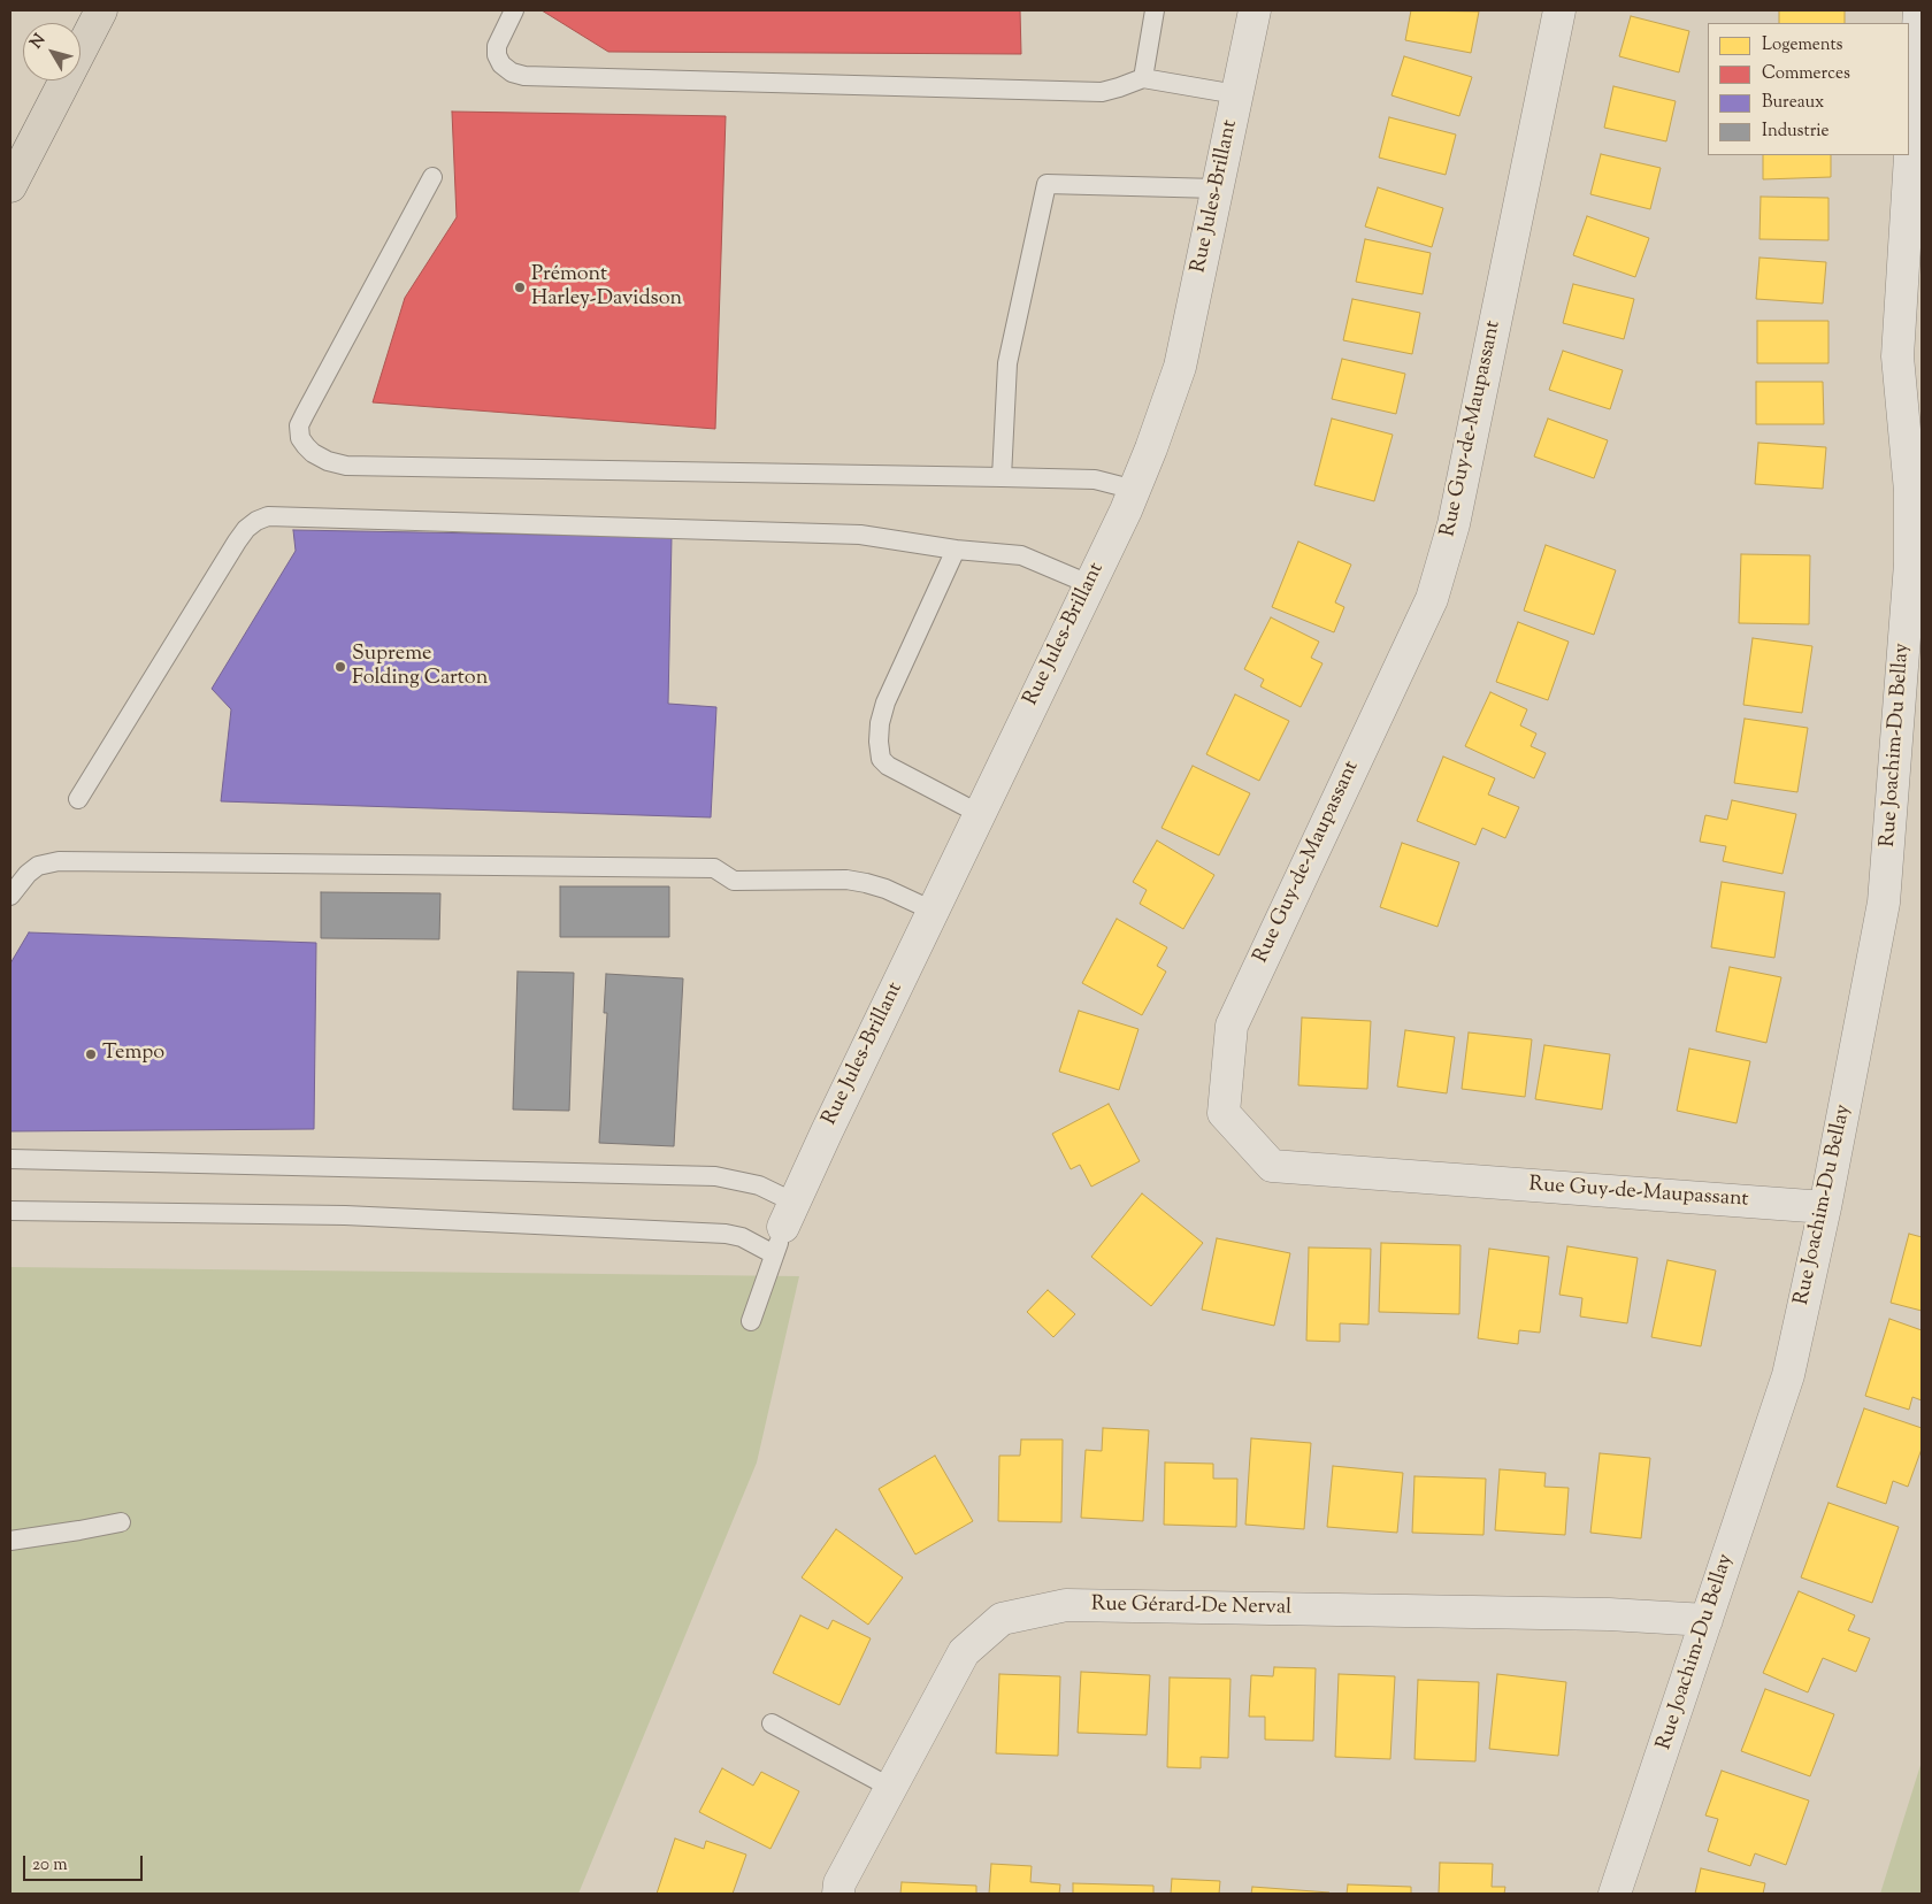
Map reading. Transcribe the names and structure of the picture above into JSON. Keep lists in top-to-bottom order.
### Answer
{
  "streets": {
    "street": [
      "Rue Jules-Brillant",
      "Rue Guy-de-Maupassant",
      "Rue Joachim-Du Bellay",
      "Rue Gérard-De Nerval"
    ]
  },
  "crossings": [
    ["Rue Guy-de-Maupassant", "Rue Joachim-Du Bellay"],
    ["Rue Joachim-Du Bellay", "Rue Gérard-De Nerval"]
  ],
  "places": ["Prémont Harley-Davidson", "Supreme Folding Carton", "Tempo"],
  "legend": [
    "Logements",
    "Commerces",
    "Bureaux",
    "Industrie"
  ],
  "scale_bar": "20 m",
  "north": "top left"
}
